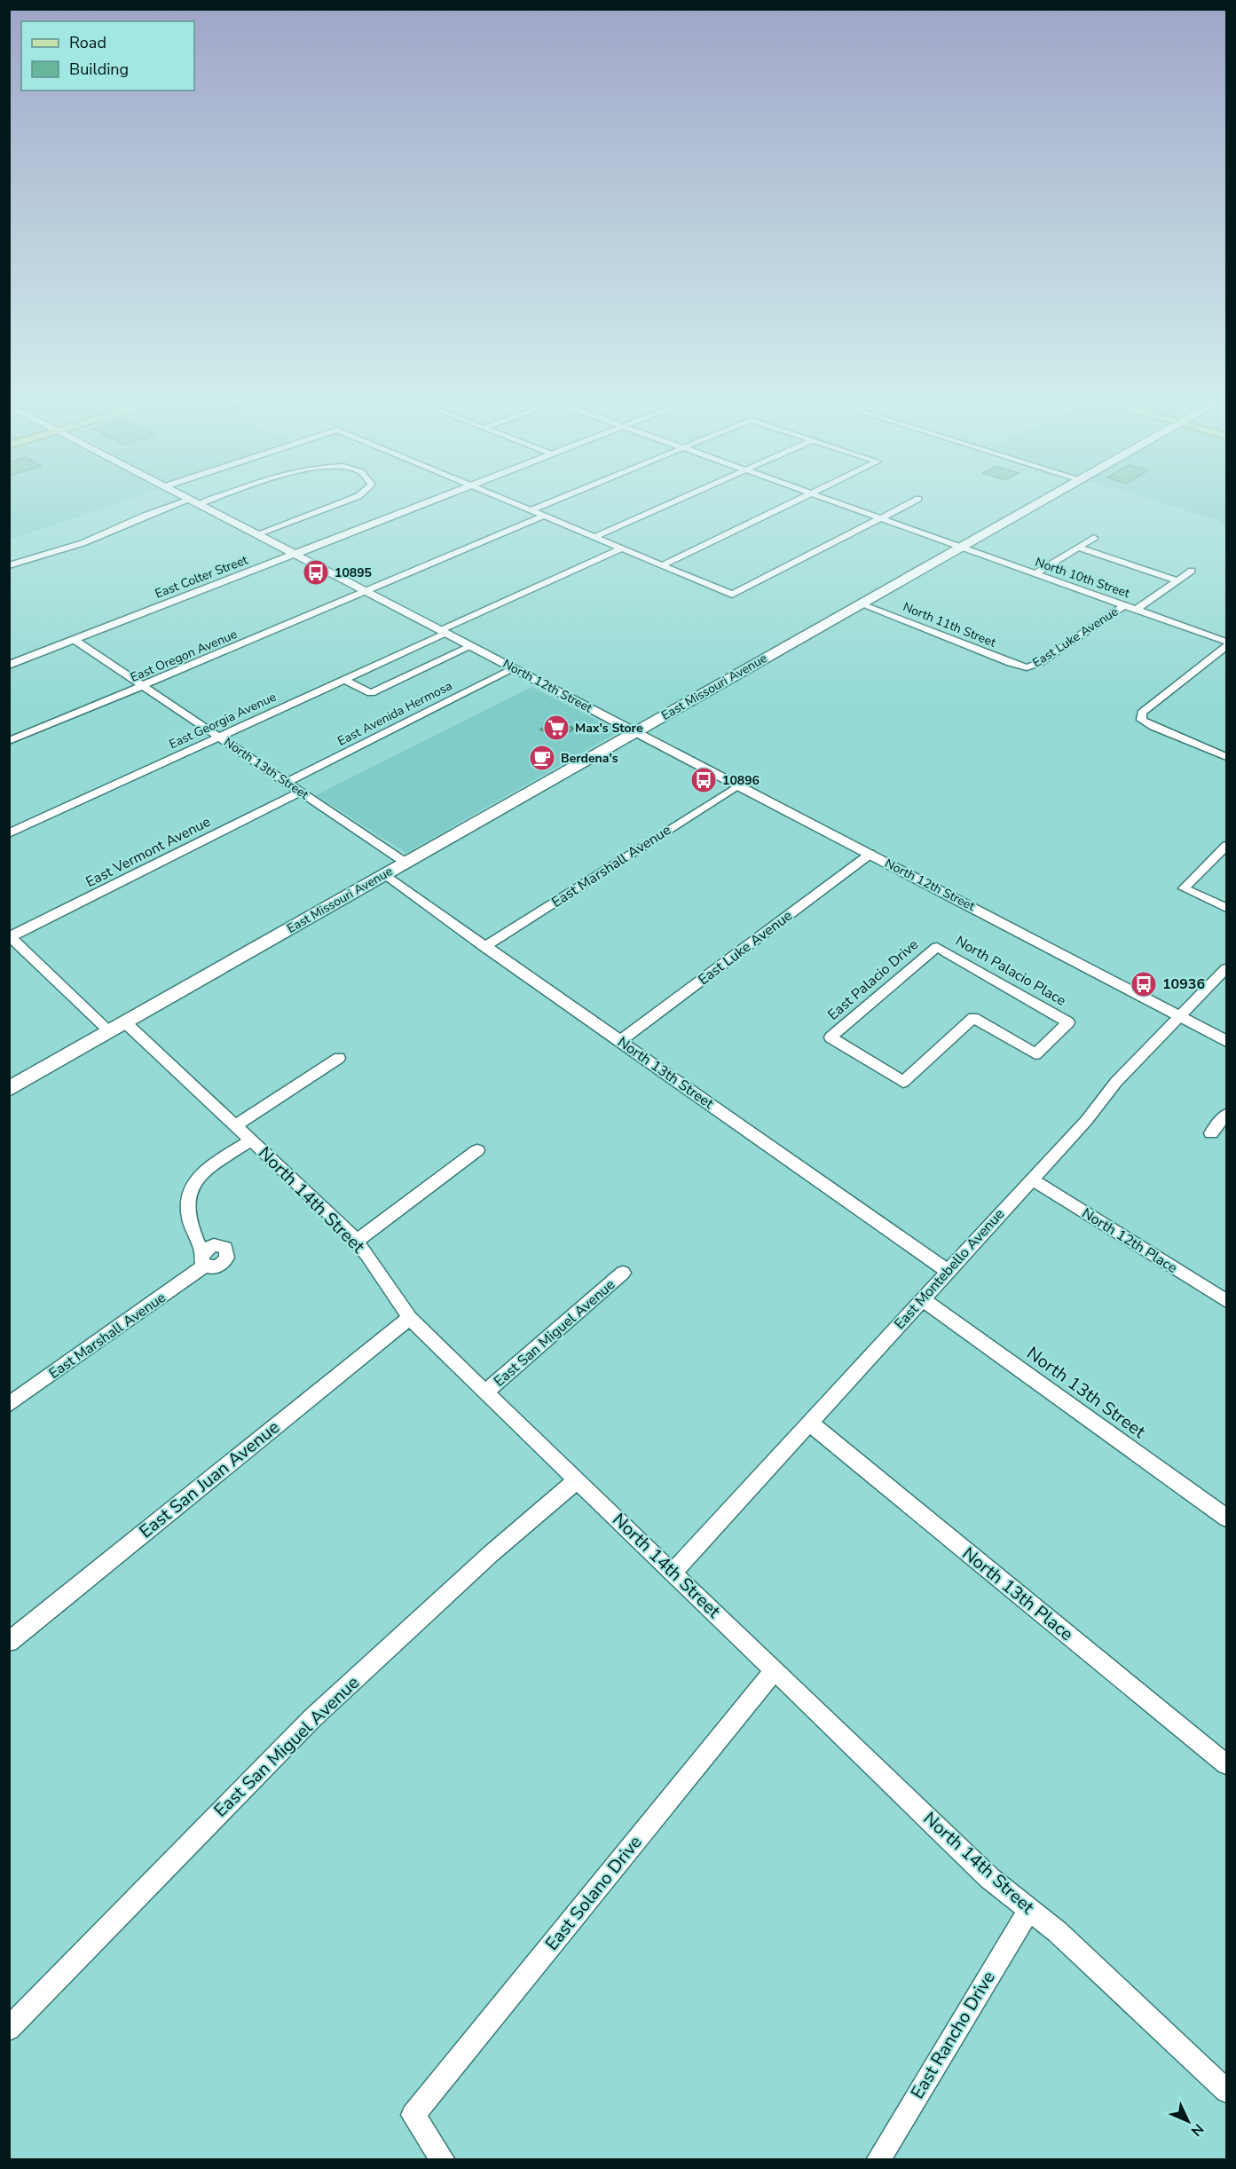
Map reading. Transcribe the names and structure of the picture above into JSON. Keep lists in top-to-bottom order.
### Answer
{
  "streets": {
    "main road": ["East Missouri Avenue"],
    "street": [
      "East Colter Street",
      "North 10th Street",
      "North 11th Street",
      "East Luke Avenue",
      "East Oregon Avenue",
      "North 12th Street",
      "East Avenida Hermosa",
      "East Georgia Avenue",
      "North 13th Street",
      "East Vermont Avenue",
      "East Marshall Avenue",
      "North Palacio Place",
      "East Palacio Drive",
      "North 14th Street",
      "North 12th Place",
      "East Montebello Avenue",
      "East San Miguel Avenue",
      "East San Juan Avenue",
      "North 13th Place",
      "East Solano Drive",
      "East Rancho Drive"
    ]
  },
  "crossings": [
    ["East Colter Street", "North 12th Street"],
    ["East Colter Street", "North 13th Street"],
    ["North 10th Street", "East Luke Avenue"],
    ["North 10th Street", "East Missouri Avenue"],
    ["North 11th Street", "East Luke Avenue"],
    ["North 11th Street", "East Missouri Avenue"],
    ["East Luke Avenue", "North 12th Street"],
    ["East Luke Avenue", "North 13th Street"],
    ["East Oregon Avenue", "North 12th Street"],
    ["East Oregon Avenue", "North 13th Street"],
    ["North 12th Street", "East Missouri Avenue"],
    ["North 12th Street", "East Avenida Hermosa"],
    ["North 12th Street", "East Georgia Avenue"],
    ["North 12th Street", "East Marshall Avenue"],
    ["North 12th Street", "East Montebello Avenue"],
    ["East Missouri Avenue", "North 13th Street"],
    ["East Missouri Avenue", "North 14th Street"],
    ["East Avenida Hermosa", "North 13th Street"],
    ["East Georgia Avenue", "North 13th Street"],
    ["North 13th Street", "East Vermont Avenue"],
    ["North 13th Street", "East Marshall Avenue"],
    ["North 13th Street", "East Montebello Avenue"],
    ["East Vermont Avenue", "North 14th Street"],
    ["East Marshall Avenue", "North 14th Street"],
    ["North Palacio Place", "East Palacio Drive"],
    ["North 14th Street", "East Montebello Avenue"],
    ["North 14th Street", "East San Miguel Avenue"],
    ["North 14th Street", "East San Juan Avenue"],
    ["North 14th Street", "East Solano Drive"],
    ["North 14th Street", "East Rancho Drive"],
    ["North 12th Place", "East Montebello Avenue"],
    ["East Montebello Avenue", "North 13th Place"]
  ],
  "places": {
    "bus stop": ["10895", "10896", "10936"],
    "supermarket": ["Max's Store"],
    "cafe": ["Berdena's"]
  },
  "legend": ["Road", "Building"],
  "north": "bottom right"
}
